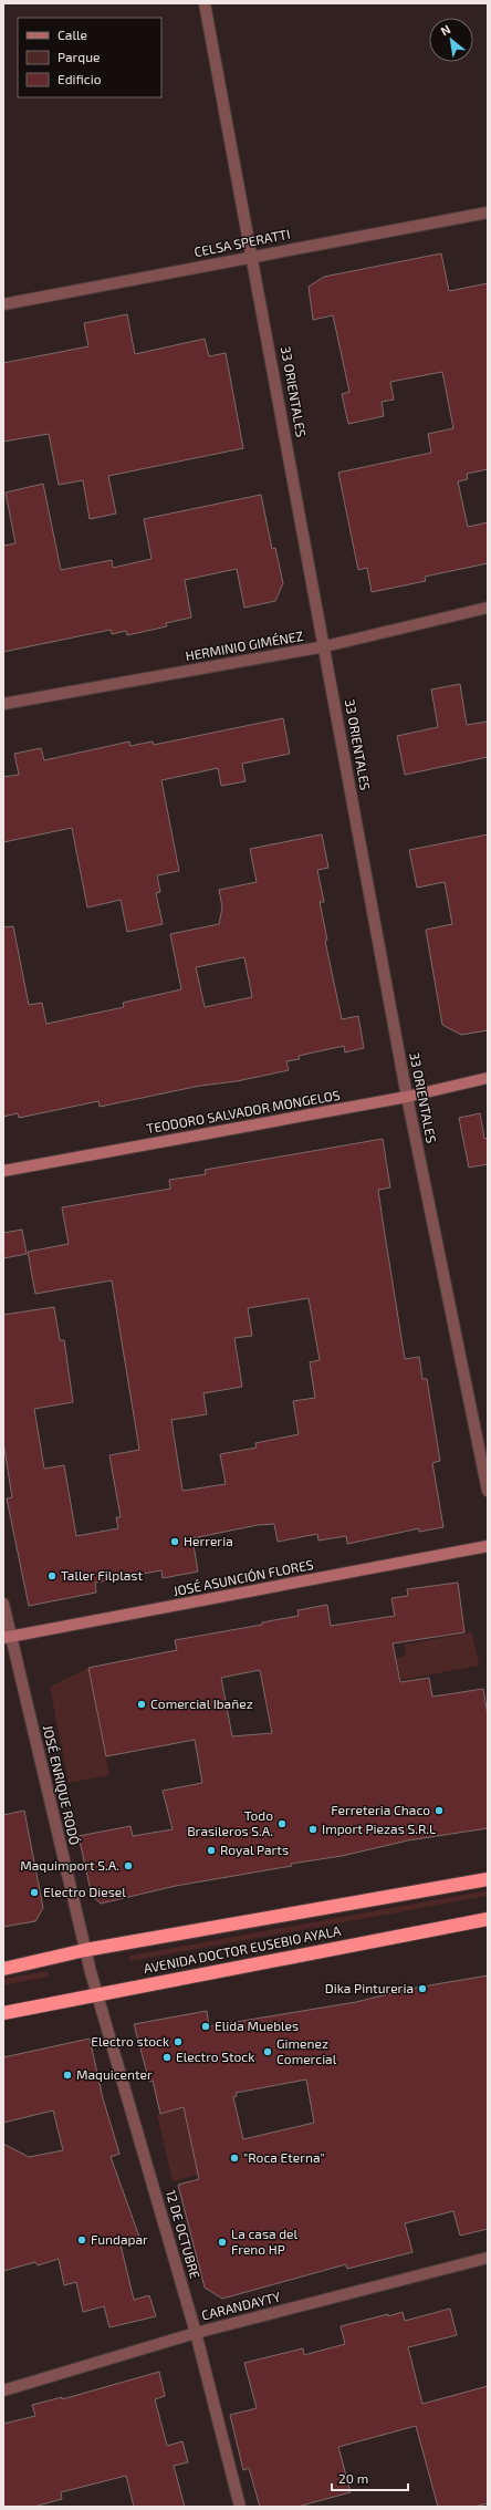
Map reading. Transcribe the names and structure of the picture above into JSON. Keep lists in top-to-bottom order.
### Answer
{
  "streets": {
    "highway": ["AVENIDA DOCTOR EUSEBIO AYALA"],
    "street": [
      "CELSA SPERATTI",
      "33 ORIENTALES",
      "HERMINIO GIMÉNEZ",
      "TEODORO SALVADOR MONGELOS",
      "JOSÉ ASUNCIÓN FLORES",
      "JOSÉ ENRIQUE RODÓ",
      "12 DE OCTUBRE",
      "CARANDAYTY"
    ]
  },
  "crossings": [
    ["CELSA SPERATTI", "33 ORIENTALES"],
    ["33 ORIENTALES", "HERMINIO GIMÉNEZ"],
    ["33 ORIENTALES", "TEODORO SALVADOR MONGELOS"],
    ["JOSÉ ASUNCIÓN FLORES", "JOSÉ ENRIQUE RODÓ"],
    ["JOSÉ ENRIQUE RODÓ", "AVENIDA DOCTOR EUSEBIO AYALA"],
    ["JOSÉ ENRIQUE RODÓ", "12 DE OCTUBRE"],
    ["AVENIDA DOCTOR EUSEBIO AYALA", "12 DE OCTUBRE"],
    ["12 DE OCTUBRE", "CARANDAYTY"]
  ],
  "places": [
    "Herreria",
    "Taller Filplast",
    "Comercial Ibañez",
    "Ferreteria Chaco",
    "Todo Brasileros S.A.",
    "Import Piezas S.R.L",
    "Royal Parts",
    "Maquimport S.A.",
    "Electro Diesel",
    "Dika Pintureria",
    "Elida Muebles",
    "Electro stock",
    "Gimenez Comercial",
    "Electro Stock",
    "Maquicenter",
    "\"Roca Eterna\"",
    "Fundapar",
    "La casa del Freno HP"
  ],
  "legend": ["Calle", "Parque", "Edificio"],
  "scale_bar": "20 m",
  "north": "top left"
}
